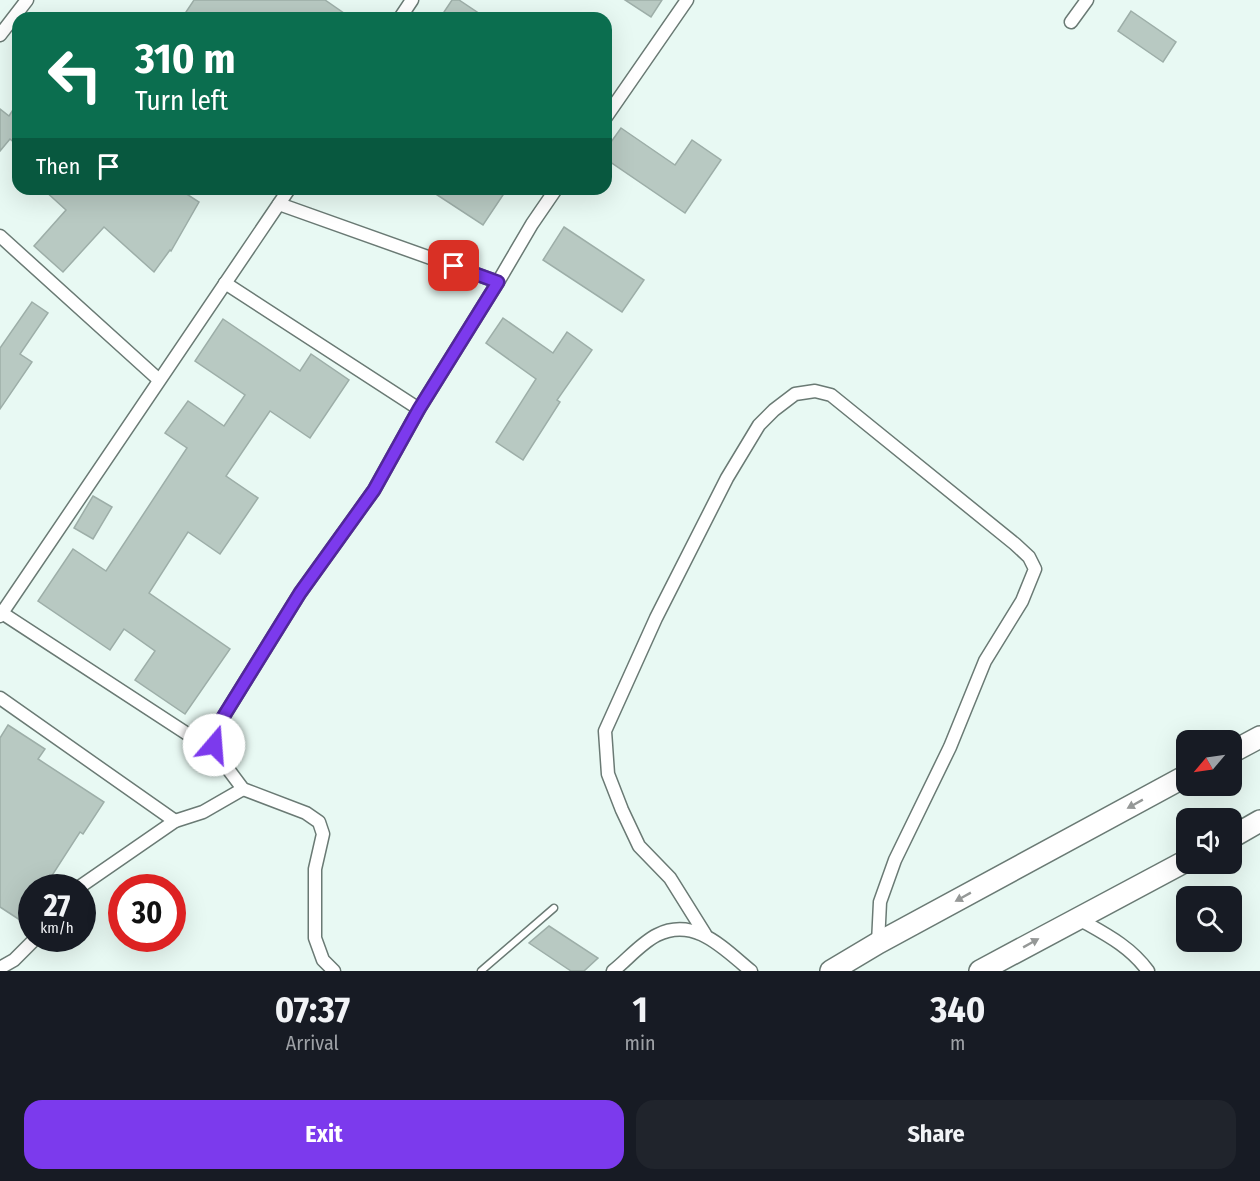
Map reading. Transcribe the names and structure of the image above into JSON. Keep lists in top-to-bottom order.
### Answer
{
  "north": "bottom left",
  "page": {
    "turn": ["310 m", "Turn left"],
    "then": "Then",
    "speed": "27 km/h",
    "limit": "30",
    "eta": [
      "07:37",
      "Arrival",
      "1",
      "min",
      "340",
      "m"
    ],
    "buttons": ["Exit", "Share"]
  }
}
